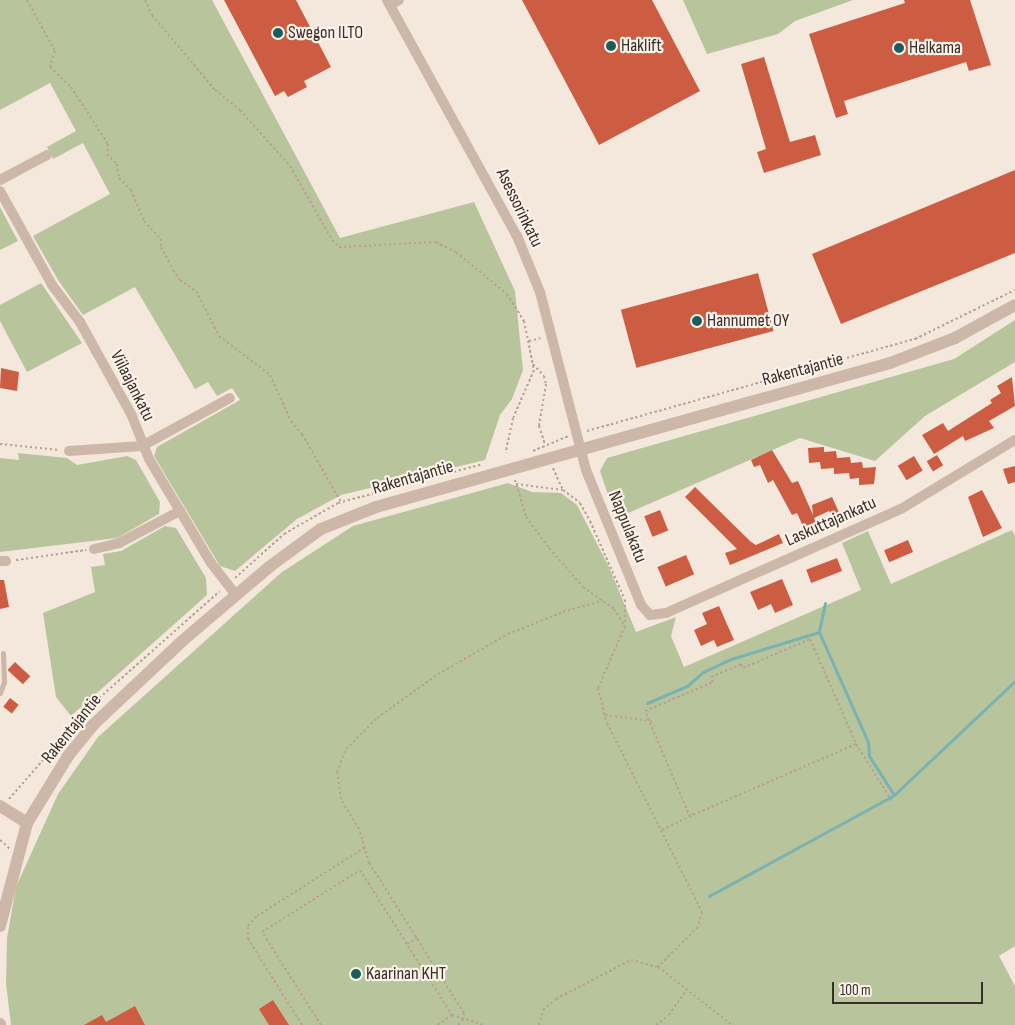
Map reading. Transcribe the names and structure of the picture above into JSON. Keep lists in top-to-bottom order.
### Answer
{
  "streets": {
    "street": [
      "Asessorinkatu",
      "Rakentajantie",
      "Viilaajankatu",
      "Laskuttajankatu",
      "Nappulakatu"
    ]
  },
  "crossings": [
    ["Asessorinkatu", "Rakentajantie"],
    ["Asessorinkatu", "Nappulakatu"],
    ["Rakentajantie", "Viilaajankatu"],
    ["Rakentajantie", "Nappulakatu"],
    ["Laskuttajankatu", "Nappulakatu"]
  ],
  "places": [
    "Swegon ILTO",
    "Haklift",
    "Helkama",
    "Hannumet OY",
    "Kaarinan KHT"
  ],
  "scale_bar": "100 m"
}
